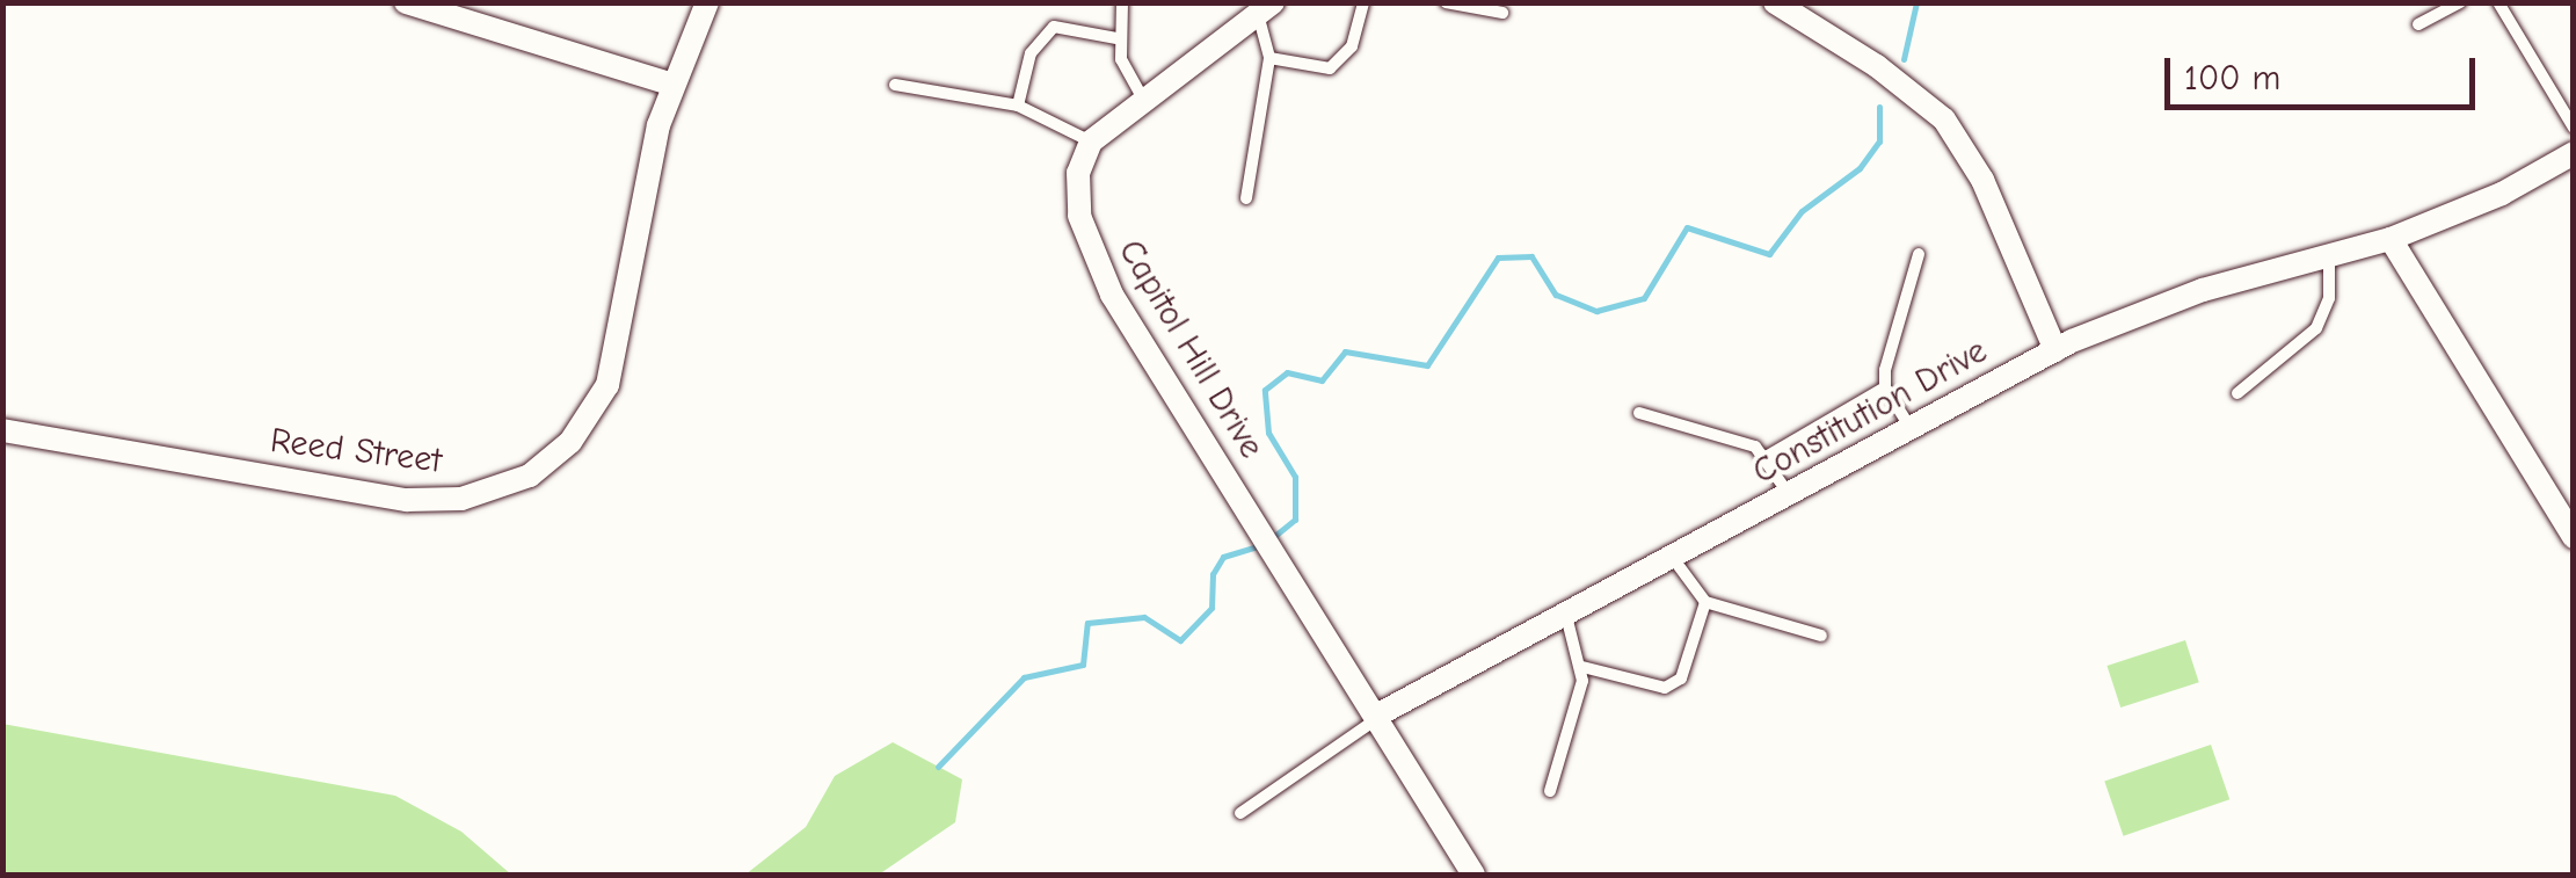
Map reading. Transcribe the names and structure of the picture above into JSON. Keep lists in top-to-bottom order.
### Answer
{
  "streets": {
    "street": ["Capitol Hill Drive", "Constitution Drive", "Reed Street"]
  },
  "crossings": [
    ["Capitol Hill Drive", "Constitution Drive"]
  ],
  "scale_bar": "100 m"
}
